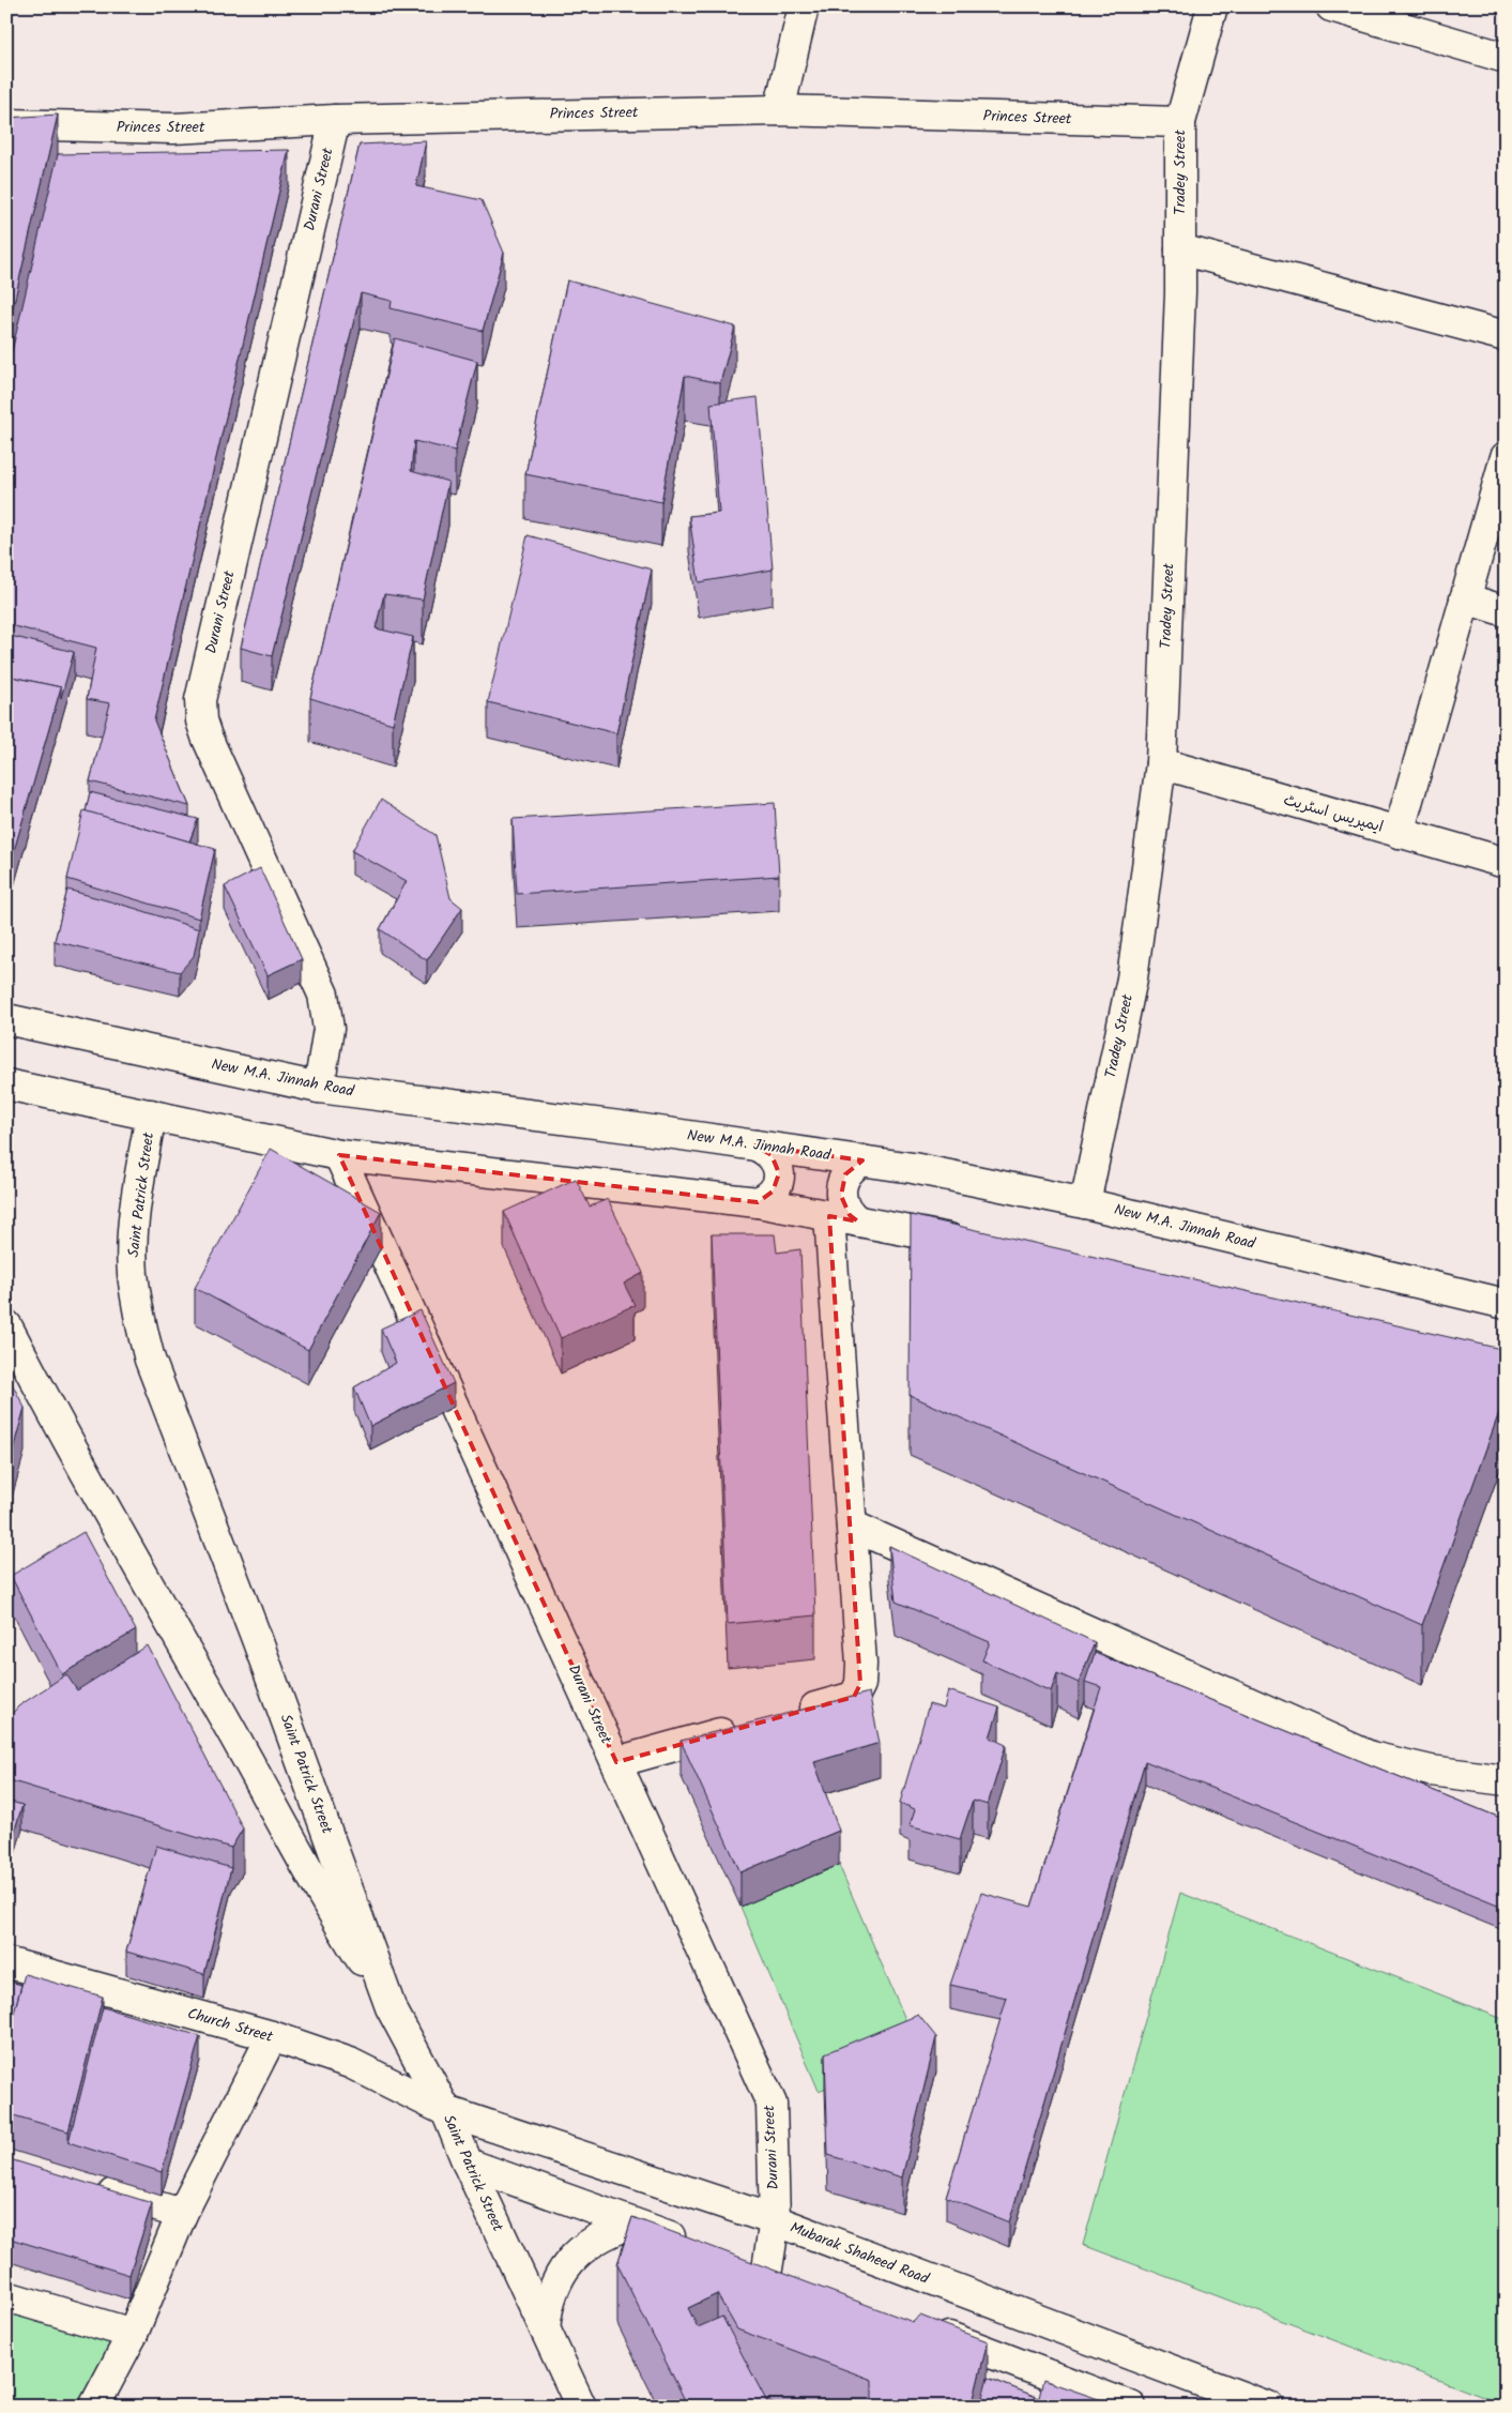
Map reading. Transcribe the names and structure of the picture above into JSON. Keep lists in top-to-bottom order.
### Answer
{
  "streets": {
    "street": [
      "Princes Street",
      "Tradey Street",
      "Durani Street",
      "ایمپریس اسٹریٹ",
      "New M.A. Jinnah Road",
      "Saint Patrick Street",
      "Church Street",
      "Mubarak Shaheed Road"
    ]
  },
  "crossings": [
    ["Princes Street", "Tradey Street"],
    ["Princes Street", "Durani Street"],
    ["Tradey Street", "ایمپریس اسٹریٹ"],
    ["Tradey Street", "New M.A. Jinnah Road"],
    ["Durani Street", "New M.A. Jinnah Road"],
    ["Durani Street", "Mubarak Shaheed Road"],
    ["Saint Patrick Street", "Church Street"],
    ["Saint Patrick Street", "Mubarak Shaheed Road"],
    ["Church Street", "Mubarak Shaheed Road"]
  ]
}
